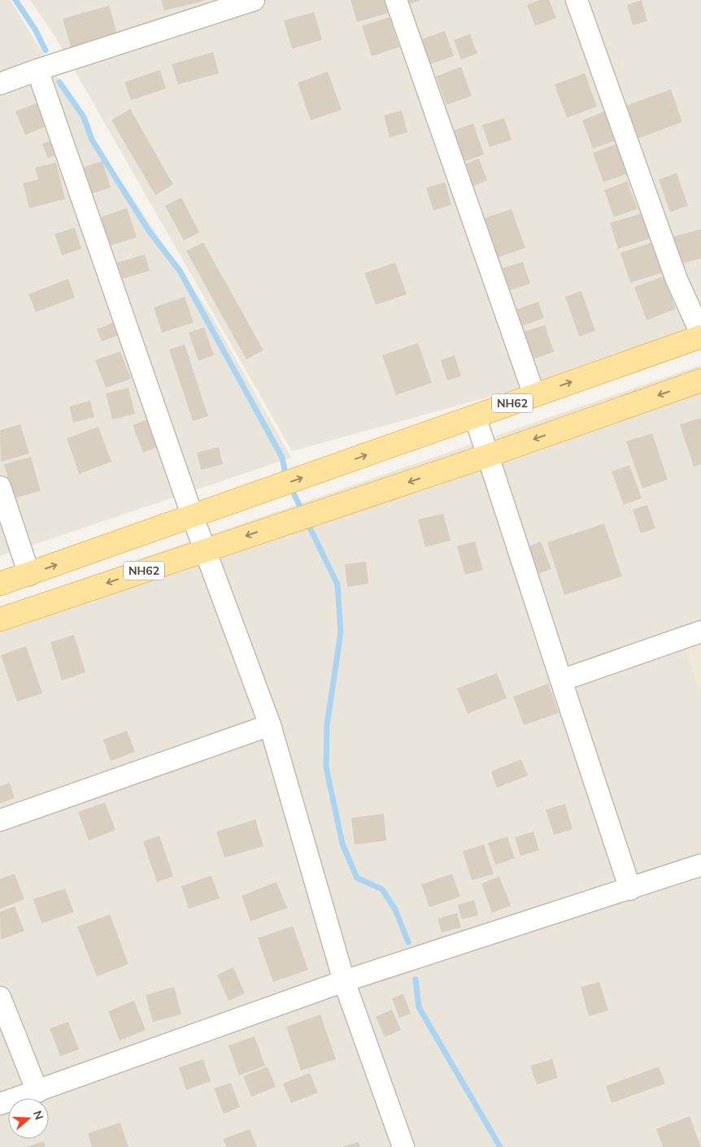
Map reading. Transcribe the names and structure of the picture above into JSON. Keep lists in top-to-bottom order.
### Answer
{
  "streets": {
    "main road": ["NH62"]
  },
  "north": "right"
}
